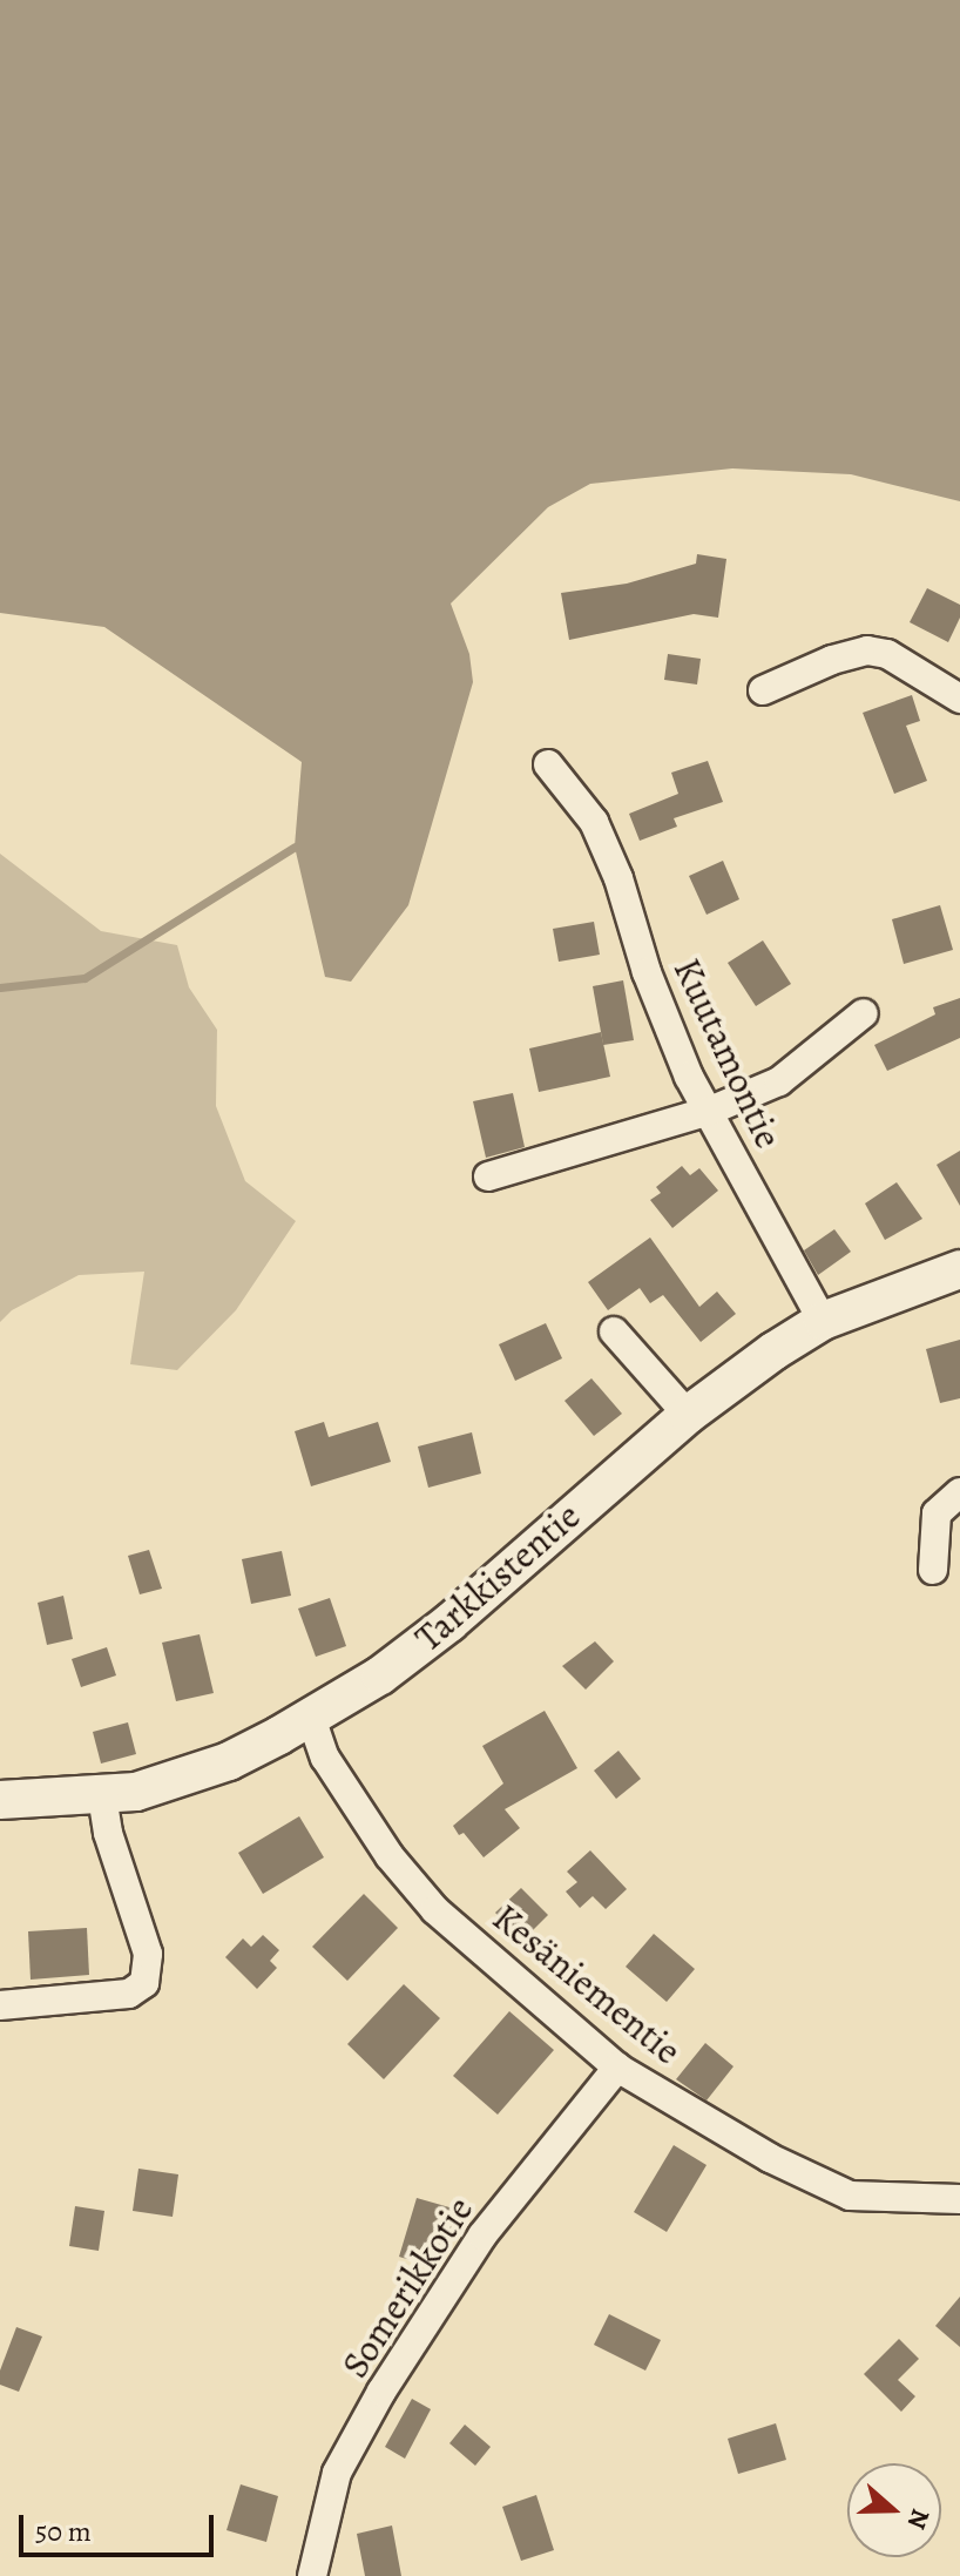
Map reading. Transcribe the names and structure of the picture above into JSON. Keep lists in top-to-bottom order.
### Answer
{
  "streets": {
    "street": [
      "Kuutamontie",
      "Tarkkistentie",
      "Kesäniementie",
      "Somerikkotie"
    ]
  },
  "crossings": [
    ["Kuutamontie", "Tarkkistentie"],
    ["Tarkkistentie", "Kesäniementie"],
    ["Kesäniementie", "Somerikkotie"]
  ],
  "scale_bar": "50 m",
  "north": "right"
}
